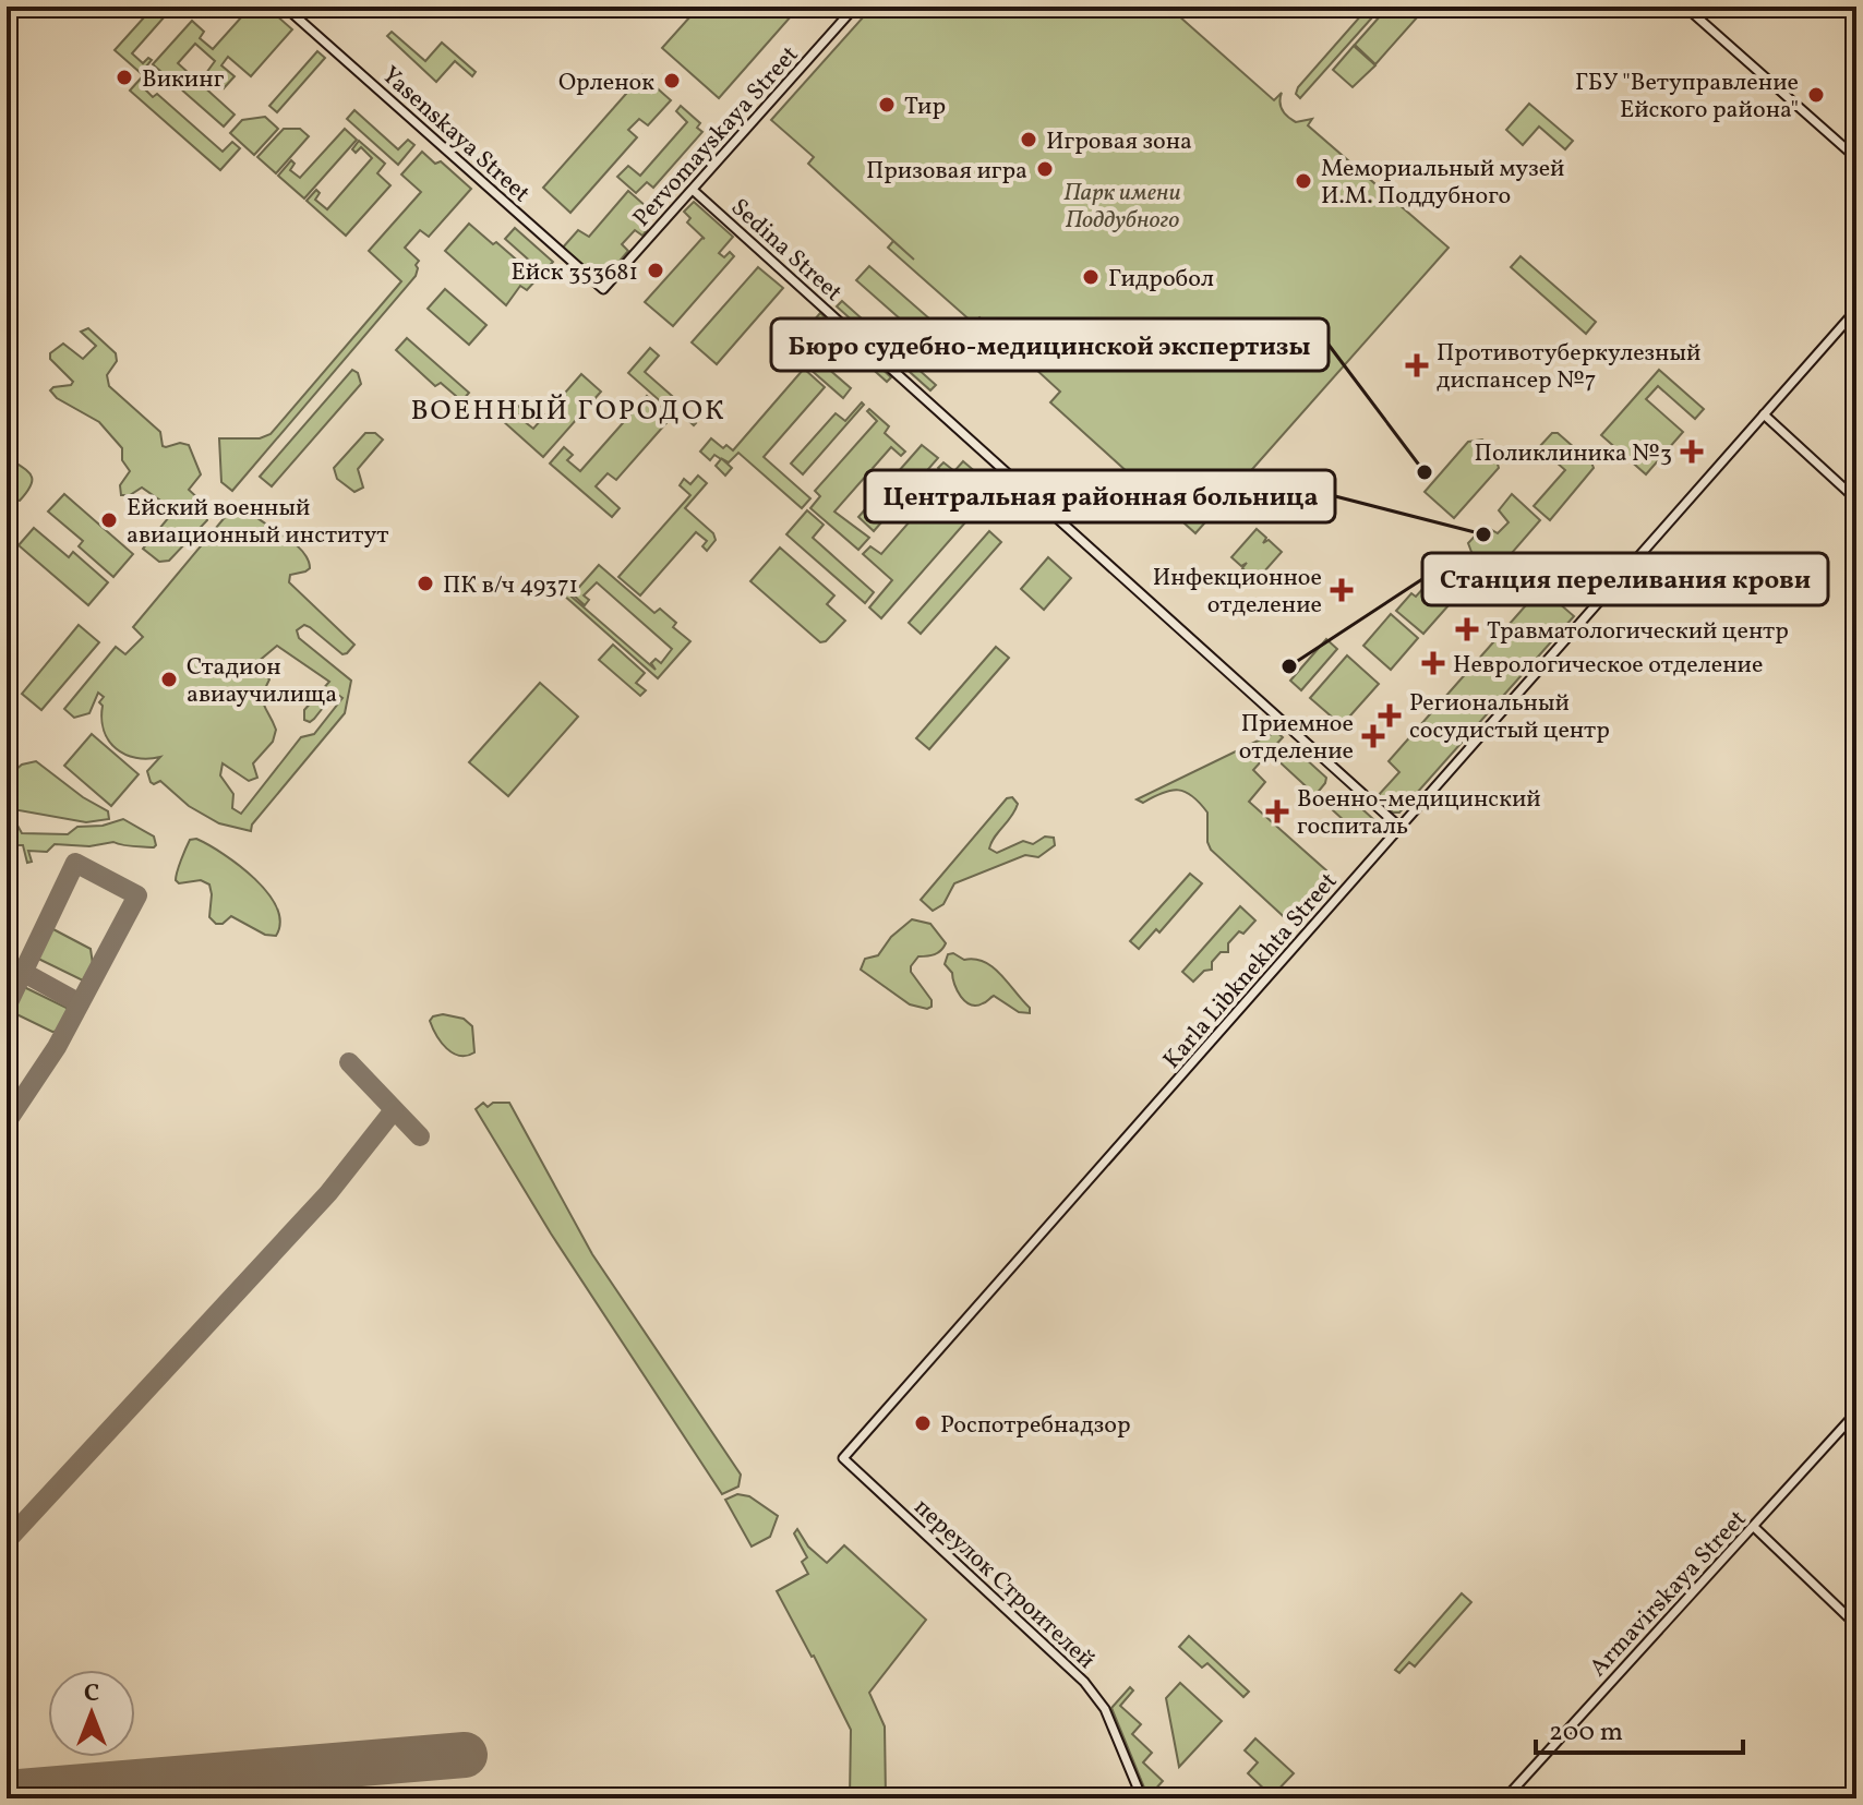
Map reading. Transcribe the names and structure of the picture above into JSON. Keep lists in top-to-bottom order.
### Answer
{
  "streets": {
    "street": [
      "Yasenskaya Street",
      "Pervomayskaya Street",
      "Sedina Street",
      "Karla Libknekhta Street",
      "переулок Строителей",
      "Armavirskaya Street"
    ]
  },
  "crossings": [
    ["Yasenskaya Street", "Pervomayskaya Street"],
    ["Pervomayskaya Street", "Sedina Street"],
    ["Sedina Street", "Karla Libknekhta Street"],
    ["Karla Libknekhta Street", "переулок Строителей"]
  ],
  "districts": ["ВОЕННЫЙ ГОРОДОК"],
  "parks": ["Парк имени Поддубного"],
  "places": {
    "other": [
      "Викинг",
      "Орленок",
      "ГБУ \"Ветуправление Ейского района\"",
      "Тир",
      "Игровая зона",
      "Призовая игра",
      "Мемориальный музей И.М. Поддубного",
      "Ейск 353681",
      "Гидробол",
      "Бюро судебно-медицинской экспертизы",
      "Ейский военный авиационный институт",
      "Центральная районная больница",
      "ПК в/ч 49371",
      "Станция переливания крови",
      "Стадион авиаучилища",
      "Роспотребнадзор"
    ],
    "health": [
      "Противотуберкулезный диспансер №7",
      "Поликлиника №3",
      "Инфекционное отделение",
      "Травматологический центр",
      "Неврологическое отделение",
      "Региональный сосудистый центр",
      "Приемное отделение",
      "Военно-медицинский госпиталь"
    ]
  },
  "scale_bar": "200 m",
  "north": "top"
}
